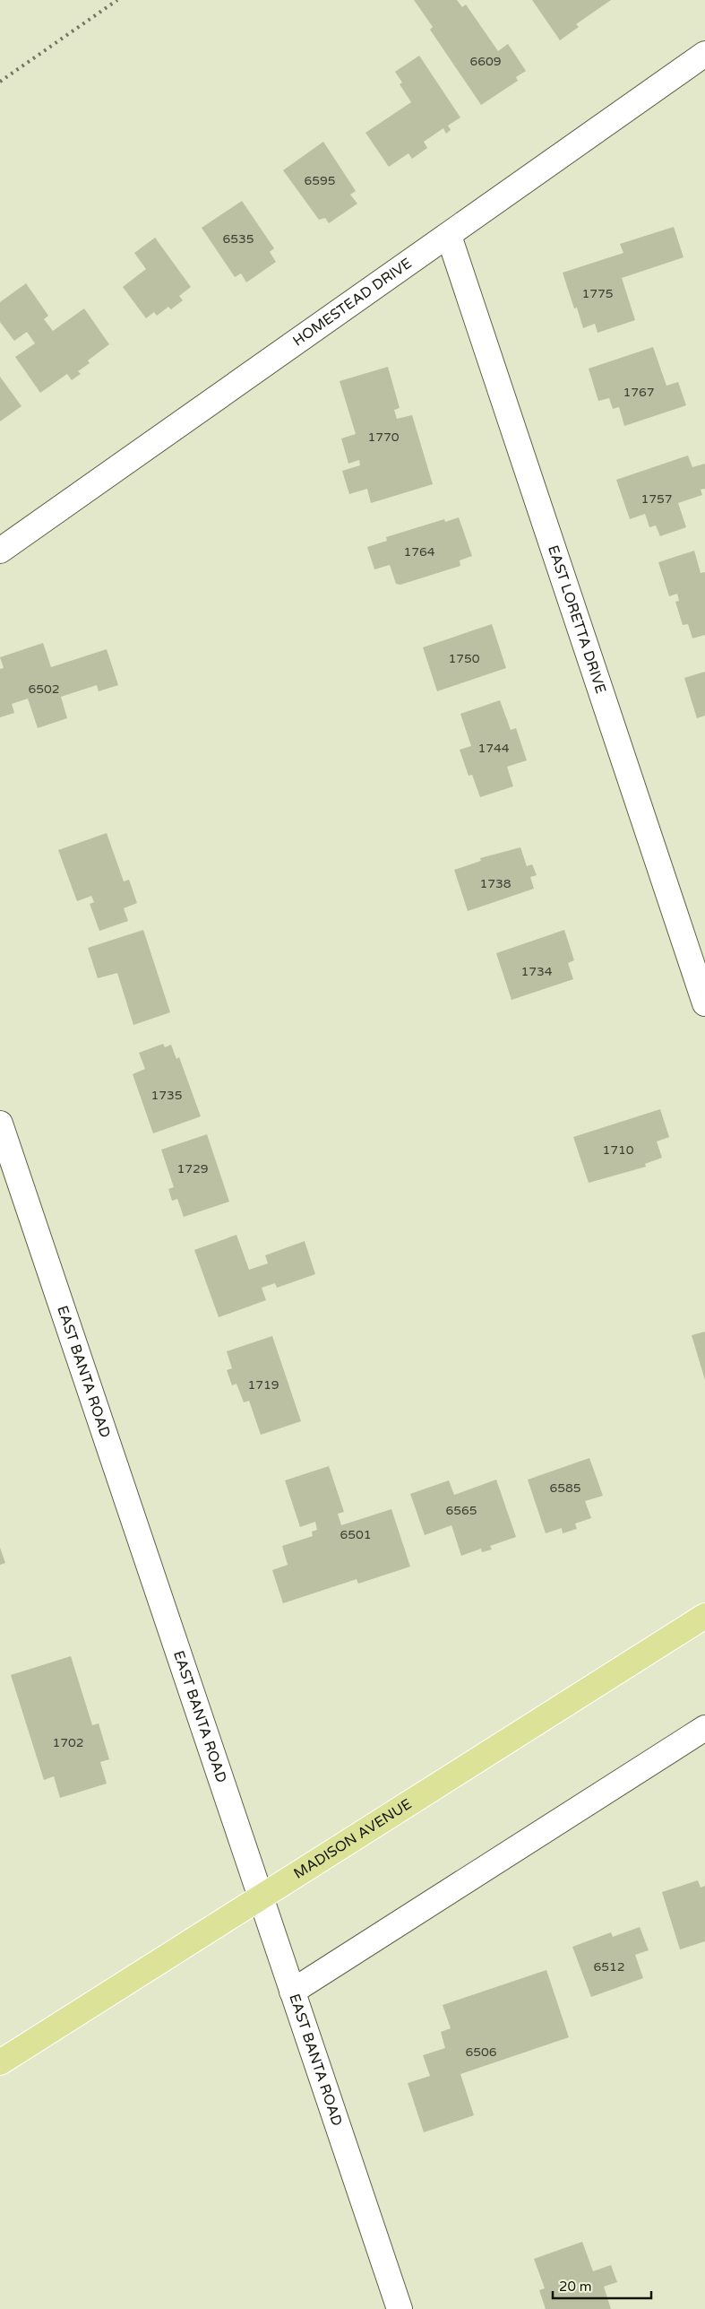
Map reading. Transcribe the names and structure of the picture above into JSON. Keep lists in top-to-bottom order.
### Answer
{
  "streets": {
    "main road": ["MADISON AVENUE"],
    "street": ["HOMESTEAD DRIVE", "EAST LORETTA DRIVE", "EAST BANTA ROAD"]
  },
  "crossings": [
    ["HOMESTEAD DRIVE", "EAST LORETTA DRIVE"],
    ["EAST BANTA ROAD", "MADISON AVENUE"]
  ],
  "house_numbers": [
    "6609",
    "6595",
    "6535",
    "1775",
    "1767",
    "1770",
    "1757",
    "1764",
    "1750",
    "6502",
    "1744",
    "1738",
    "1734",
    "1735",
    "1710",
    "1729",
    "1719",
    "6585",
    "6565",
    "6501",
    "1702",
    "6512",
    "6506"
  ],
  "scale_bar": "20 m"
}
